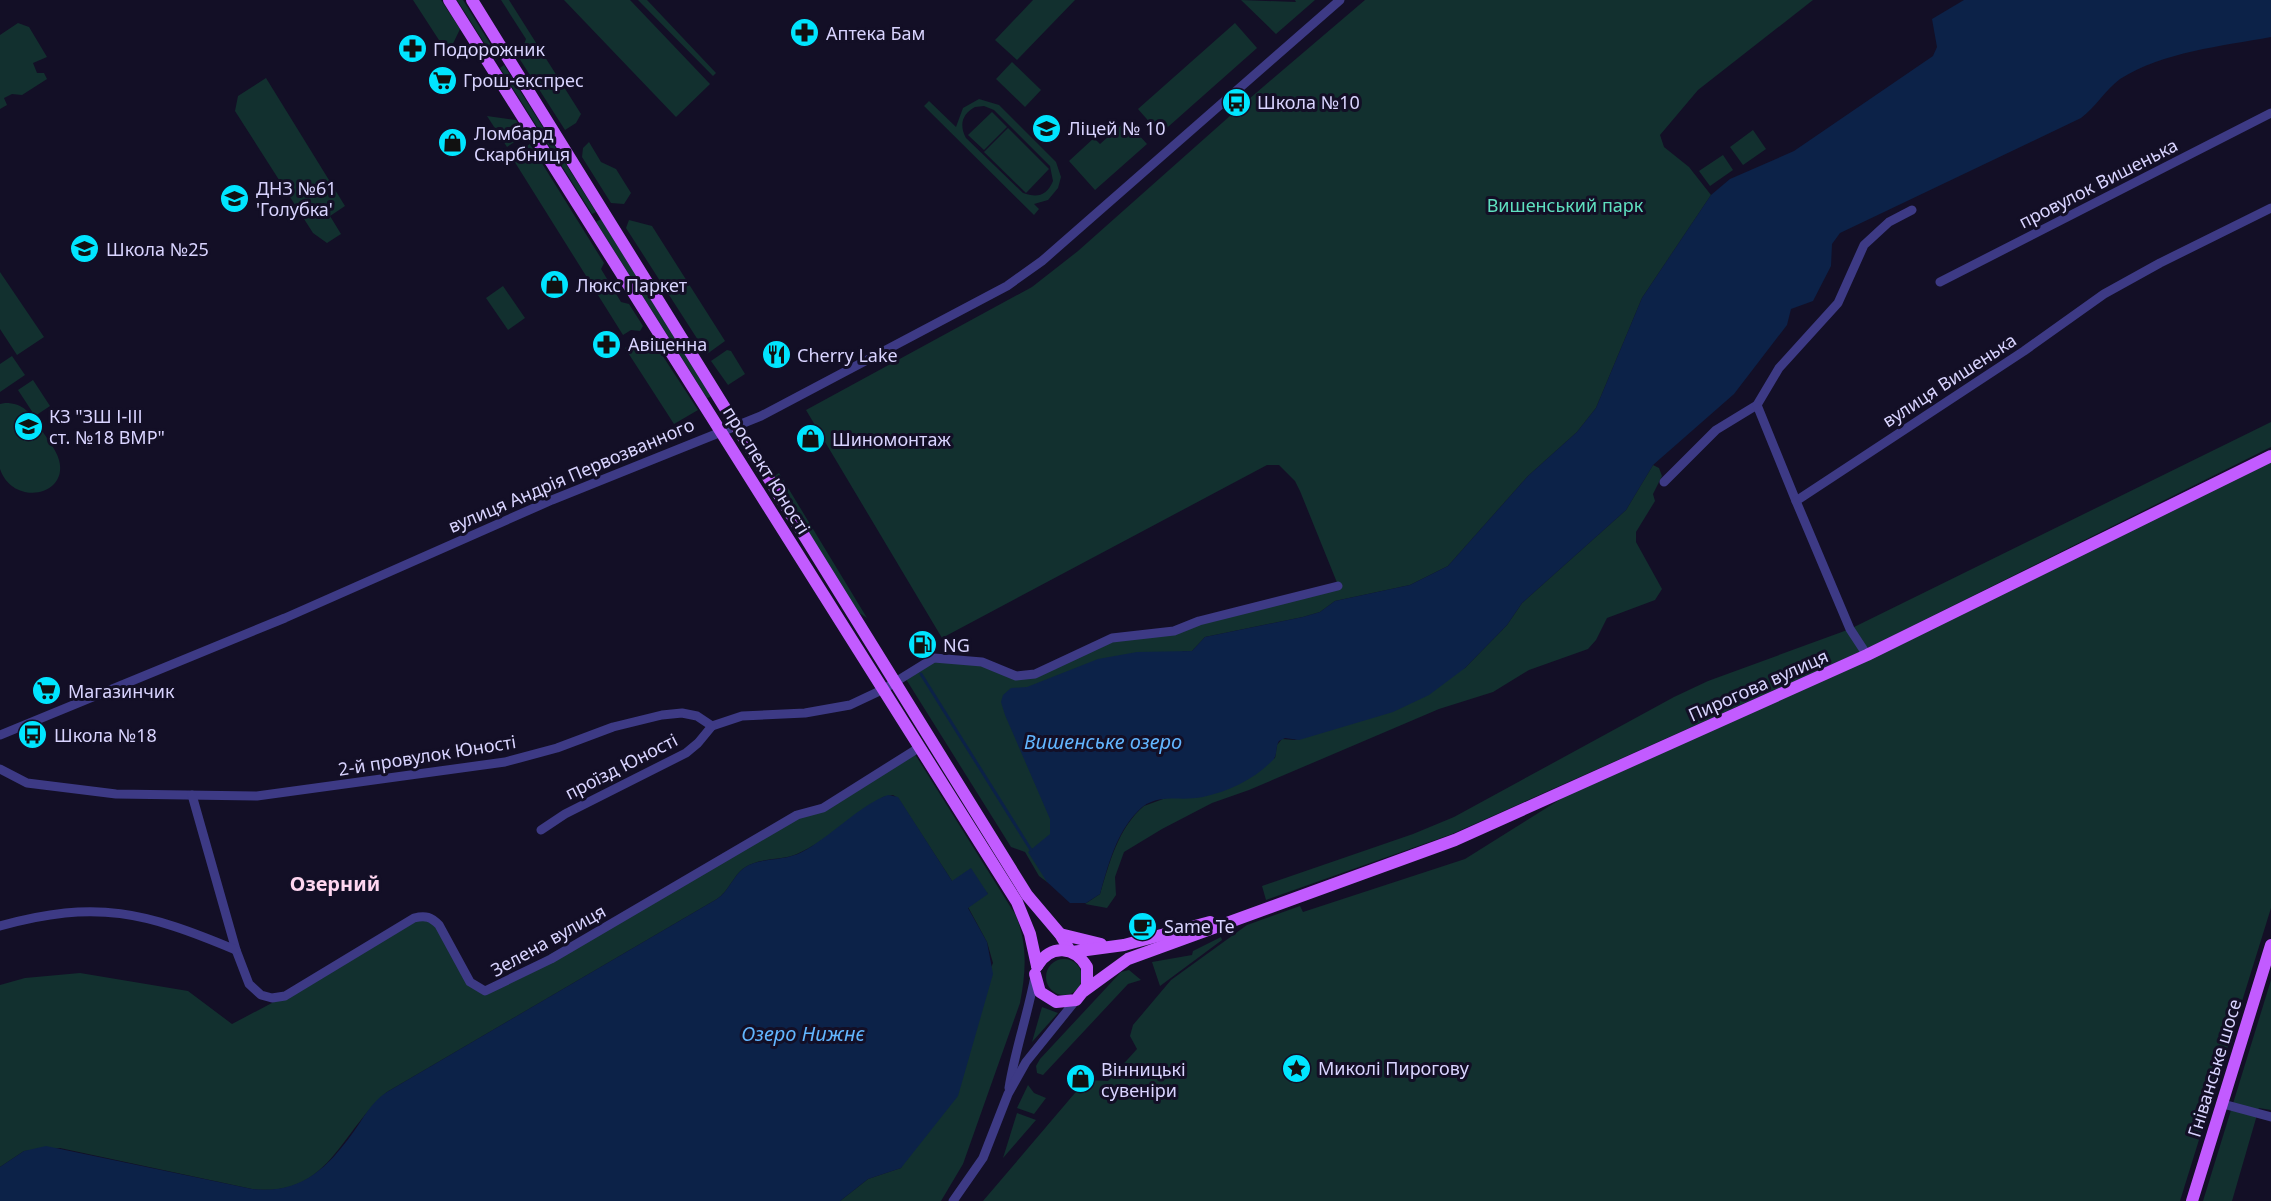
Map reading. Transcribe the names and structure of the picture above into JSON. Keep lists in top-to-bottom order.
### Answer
{
  "streets": {
    "main road": ["проспект Юності", "Пирогова вулиця", "Гніванське шосе"],
    "street": [
      "провулок Вишенька",
      "вулиця Вишенька",
      "вулиця Андрія Первозванного",
      "2-й провулок Юності",
      "проїзд Юності",
      "Зелена вулиця"
    ]
  },
  "crossings": [
    ["проспект Юності", "вулиця Андрія Первозванного"],
    ["проспект Юності", "Пирогова вулиця"],
    ["проспект Юності", "Зелена вулиця"],
    ["2-й провулок Юності", "проїзд Юності"],
    ["2-й провулок Юності", "Зелена вулиця"]
  ],
  "districts": ["Озерний"],
  "water": ["Вишенське озеро", "Озеро Нижнє"],
  "parks": ["Вишенський парк"],
  "places": {
    "pharmacy": ["Аптека Бам", "Подорожник", "Авіценна"],
    "supermarket": ["Грош-експрес", "Магазинчик"],
    "bus stop": ["Школа №10", "Школа №18"],
    "school or university": [
      "Ліцей № 10",
      "ДНЗ №61 'Голубка'",
      "Школа №25",
      "КЗ \"ЗШ І-ІІІ ст. №18 ВМР\""
    ],
    "shop": [
      "Ломбард Скарбниця",
      "Люкс Паркет",
      "Шиномонтаж",
      "Вінницькі сувеніри"
    ],
    "restaurant": ["Cherry Lake"],
    "fuel station": ["NG"],
    "cafe": ["Same Te"],
    "place": ["Миколі Пирогову"]
  }
}
